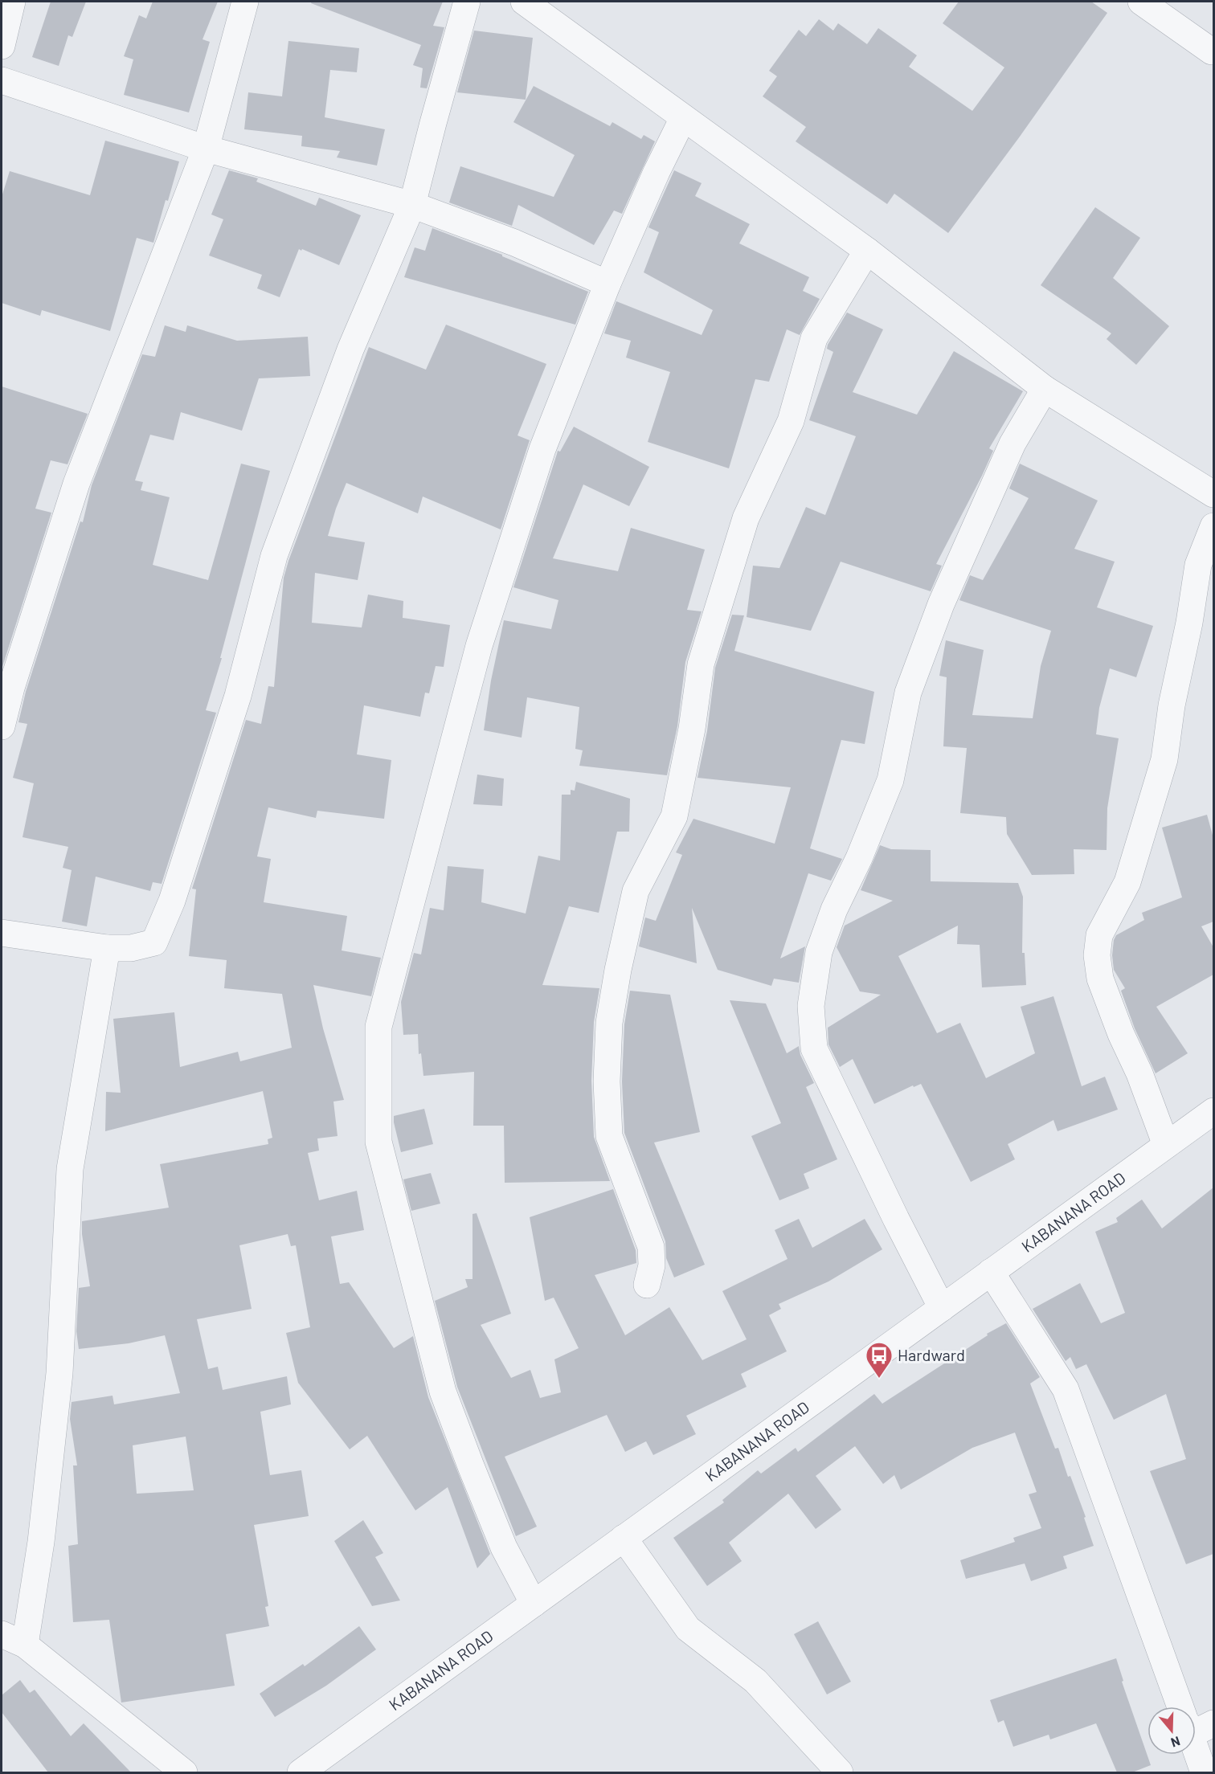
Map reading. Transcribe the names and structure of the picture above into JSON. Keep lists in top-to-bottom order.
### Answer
{
  "streets": {
    "street": ["KABANANA ROAD"]
  },
  "places": {
    "bus stop": ["Hardward"]
  },
  "north": "bottom"
}
